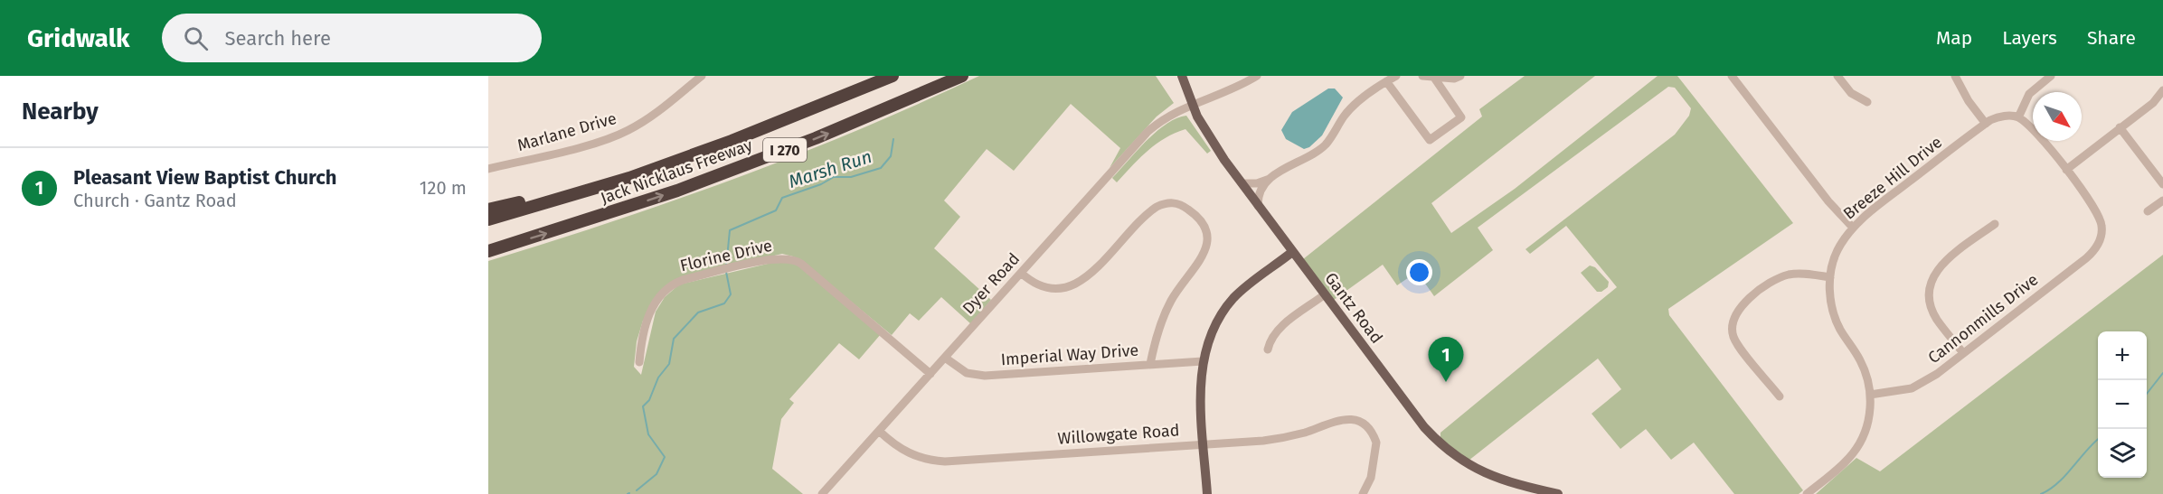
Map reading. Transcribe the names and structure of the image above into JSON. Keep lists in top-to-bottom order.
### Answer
{
  "streets": {
    "highway": ["I 270", "Jack Nicklaus Freeway"],
    "main road": ["Gantz Road"],
    "street": [
      "Marlane Drive",
      "Breeze Hill Drive",
      "Florine Drive",
      "Dyer Road",
      "Cannonmills Drive",
      "Imperial Way Drive",
      "Willowgate Road"
    ]
  },
  "crossings": [
    ["Breeze Hill Drive", "Cannonmills Drive"],
    ["Florine Drive", "Dyer Road"],
    ["Dyer Road", "Gantz Road"],
    ["Dyer Road", "Imperial Way Drive"],
    ["Dyer Road", "Willowgate Road"]
  ],
  "water": ["Marsh Run"],
  "north": "bottom right",
  "page": {
    "header": "Gridwalk",
    "search": "Search here",
    "nav": ["Map", "Layers", "Share"],
    "heading": "Nearby",
    "list": [
      {
        "mark": "1",
        "name": "Pleasant View Baptist Church",
        "note": "Church · Gantz Road",
        "value": "120 m"
      }
    ],
    "map_buttons": ["+", "−"],
    "pins": "1"
  }
}
